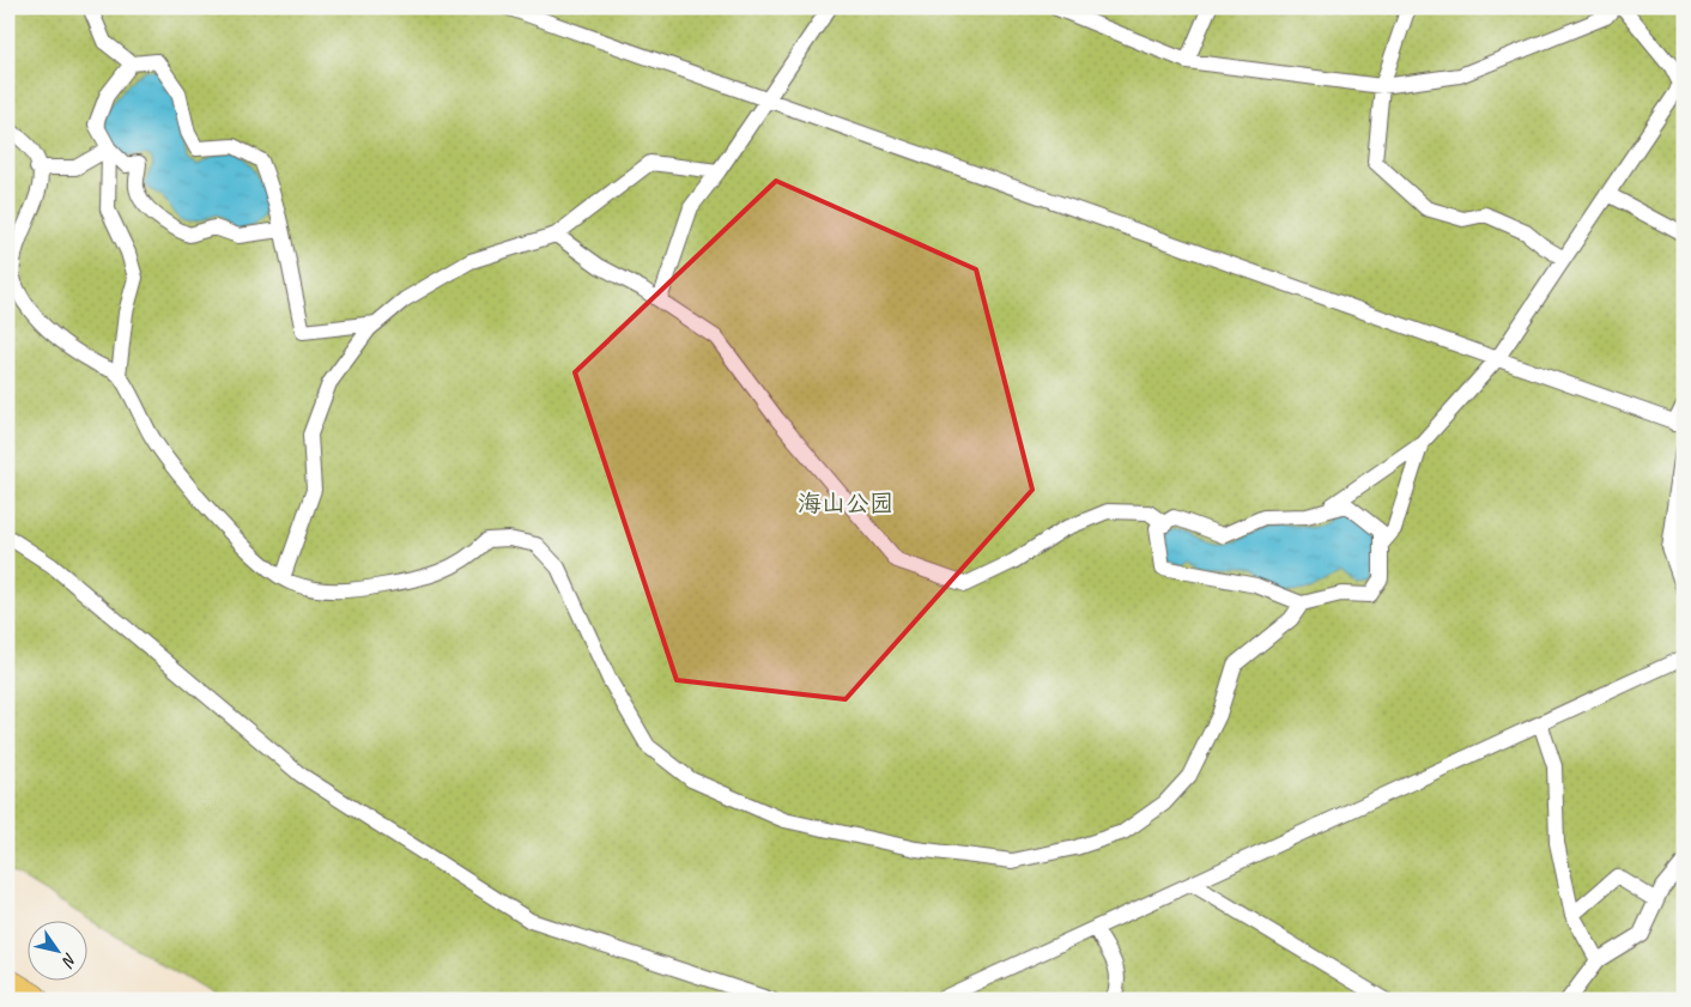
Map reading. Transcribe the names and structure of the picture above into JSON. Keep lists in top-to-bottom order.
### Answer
{
  "parks": ["海山公园"],
  "north": "bottom right"
}
